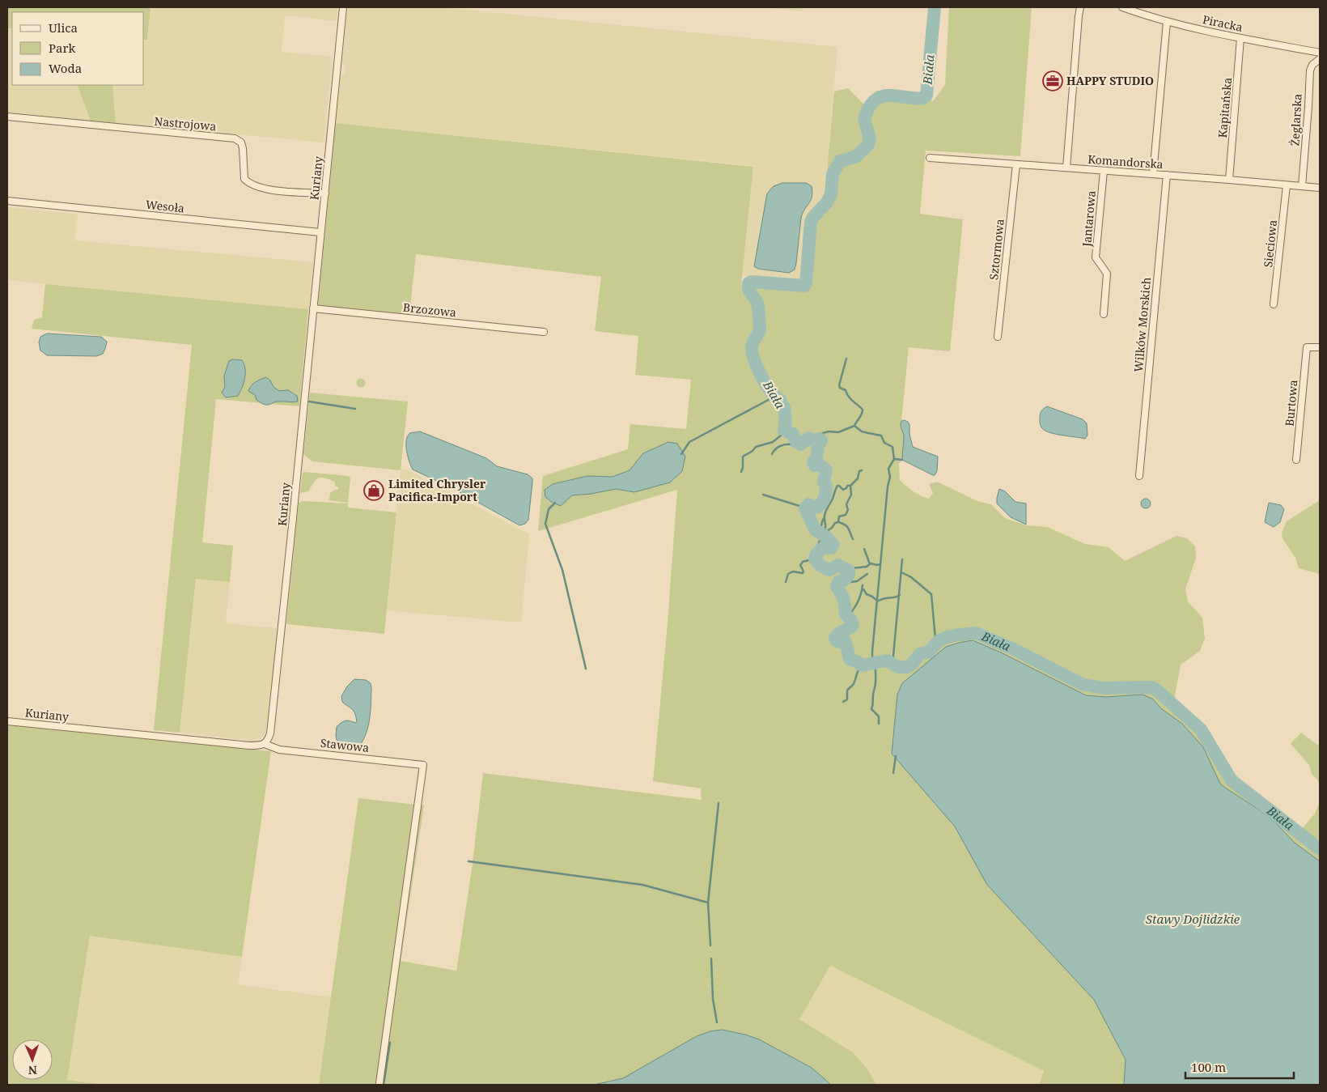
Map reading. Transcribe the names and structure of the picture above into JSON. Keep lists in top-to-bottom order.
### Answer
{
  "streets": {
    "street": [
      "Piracka",
      "Kapitańska",
      "Żeglarska",
      "Nastrojowa",
      "Komandorska",
      "Kuriany",
      "Wesoła",
      "Jantarowa",
      "Sieciowa",
      "Sztormowa",
      "Brzozowa",
      "Wilków Morskich",
      "Burtowa",
      "Stawowa"
    ]
  },
  "crossings": [
    ["Piracka", "Kapitańska"],
    ["Kapitańska", "Komandorska"],
    ["Żeglarska", "Komandorska"],
    ["Nastrojowa", "Kuriany"],
    ["Komandorska", "Jantarowa"],
    ["Komandorska", "Sieciowa"],
    ["Komandorska", "Sztormowa"],
    ["Komandorska", "Wilków Morskich"],
    ["Kuriany", "Wesoła"],
    ["Kuriany", "Brzozowa"],
    ["Kuriany", "Stawowa"]
  ],
  "water": ["Biała", "Stawy Dojlidzkie"],
  "places": {
    "office": ["HAPPY STUDIO"],
    "shop": ["Limited Chrysler Pacifica-Import"]
  },
  "legend": ["Ulica", "Park", "Woda"],
  "scale_bar": "100 m",
  "north": "bottom"
}
